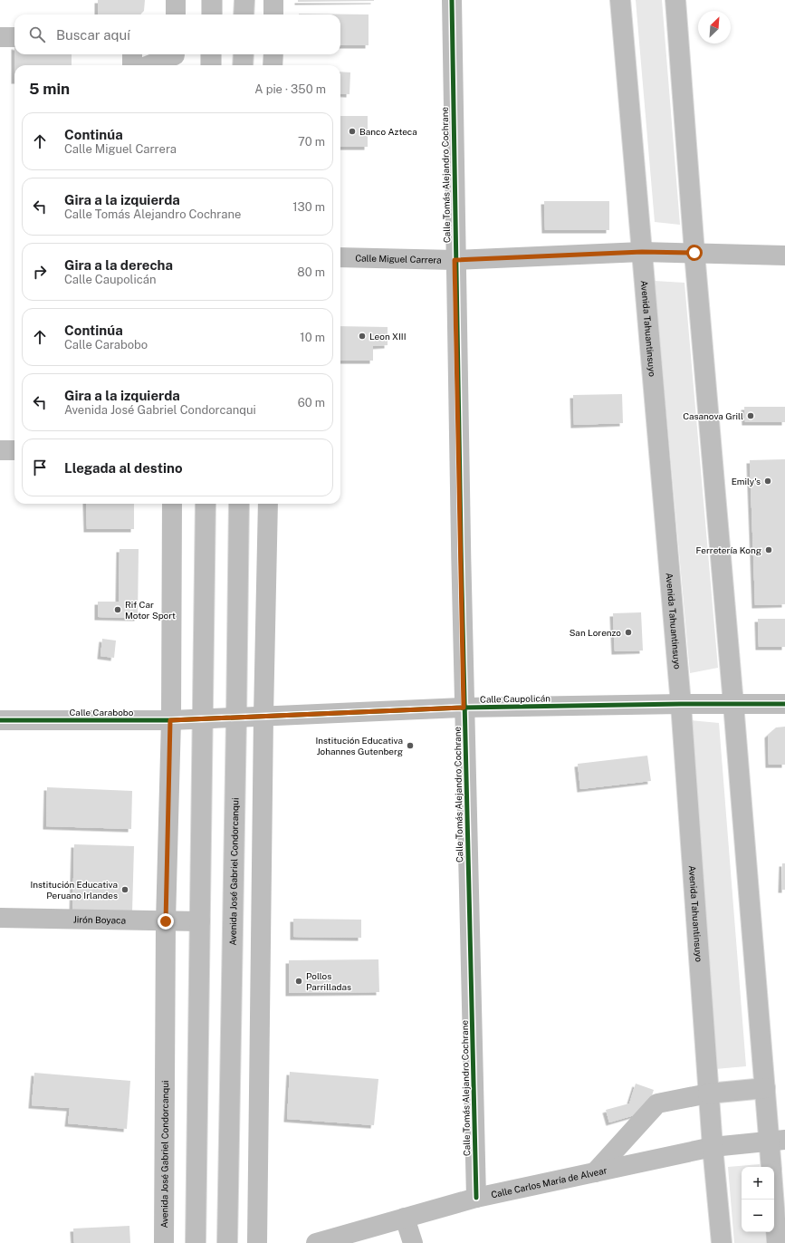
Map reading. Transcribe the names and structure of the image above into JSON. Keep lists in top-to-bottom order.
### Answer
{
  "streets": {
    "main road": [
      "Calle Tomás Alejandro Cochrane",
      "Calle Miguel Carrera",
      "Avenida Tahuantinsuyo",
      "Calle Caupolicán",
      "Calle Carabobo",
      "Avenida José Gabriel Condorcanqui",
      "Jirón Boyaca",
      "Calle Carlos María de Alvear"
    ]
  },
  "crossings": [
    ["Calle Tomás Alejandro Cochrane", "Calle Miguel Carrera"],
    ["Calle Tomás Alejandro Cochrane", "Calle Caupolicán"],
    ["Calle Tomás Alejandro Cochrane", "Calle Carlos María de Alvear"],
    ["Calle Miguel Carrera", "Avenida Tahuantinsuyo"],
    ["Avenida Tahuantinsuyo", "Calle Caupolicán"],
    ["Avenida Tahuantinsuyo", "Calle Carlos María de Alvear"],
    ["Calle Caupolicán", "Calle Carabobo"],
    ["Calle Caupolicán", "Avenida José Gabriel Condorcanqui"],
    ["Calle Carabobo", "Avenida José Gabriel Condorcanqui"],
    ["Avenida José Gabriel Condorcanqui", "Jirón Boyaca"]
  ],
  "places": [
    "Banco Azteca",
    "Leon XIII",
    "Casanova Grill",
    "Emily's",
    "Ferretería Kong",
    "Rif Car Motor Sport",
    "San Lorenzo",
    "Institución Educativa Johannes Gutenberg",
    "Institución Educativa Peruano Irlandes",
    "Pollos Parrilladas"
  ],
  "north": "top right",
  "page": {
    "search": "Buscar aquí",
    "heading": ["5 min", "A pie · 350 m"],
    "list": [
      ["Continúa", "Calle Miguel Carrera", "70 m"],
      ["Gira a la izquierda", "Calle Tomás Alejandro Cochrane", "130 m"],
      ["Gira a la derecha", "Calle Caupolicán", "80 m"],
      ["Continúa", "Calle Carabobo", "10 m"],
      ["Gira a la izquierda", "Avenida José Gabriel Condorcanqui", "60 m"],
      "Llegada al destino"
    ],
    "map_buttons": ["+", "−"]
  }
}
